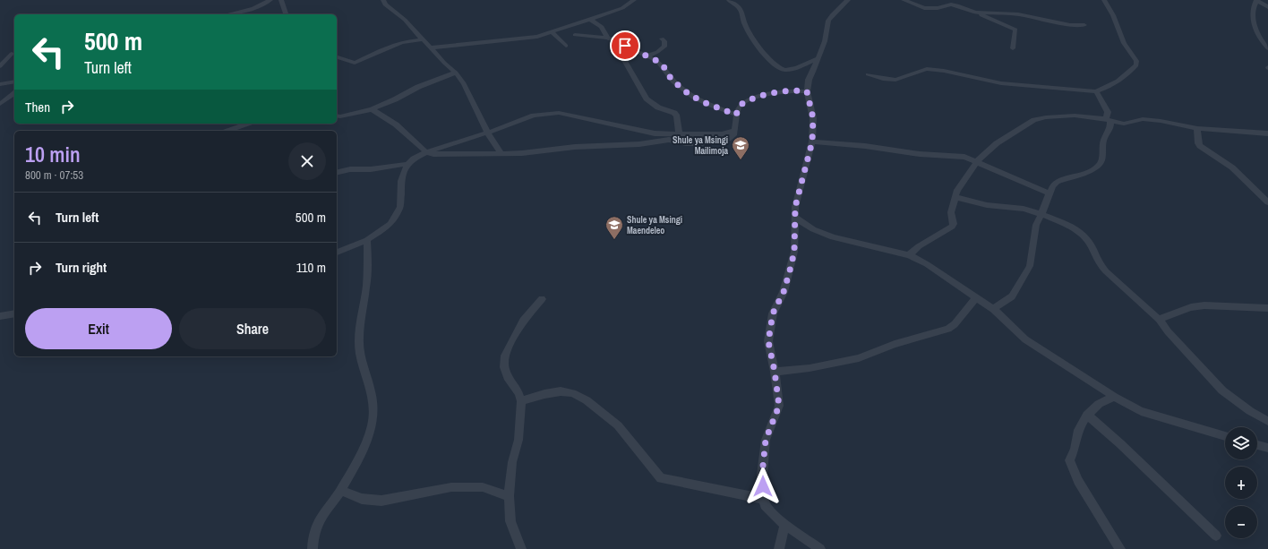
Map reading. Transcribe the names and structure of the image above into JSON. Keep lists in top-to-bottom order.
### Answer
{
  "places": {
    "school or university": ["Shule ya Msingi Mailimoja", "Shule ya Msingi Maendeleo"]
  },
  "page": {
    "turn": ["500 m", "Turn left"],
    "then": "Then",
    "heading": ["10 min", "800 m · 07:53"],
    "list": [
      {
        "name": "Turn left",
        "value": "500 m"
      },
      {
        "name": "Turn right",
        "value": "110 m"
      }
    ],
    "buttons": ["Exit", "Share"],
    "map_buttons": ["+", "−"]
  }
}
